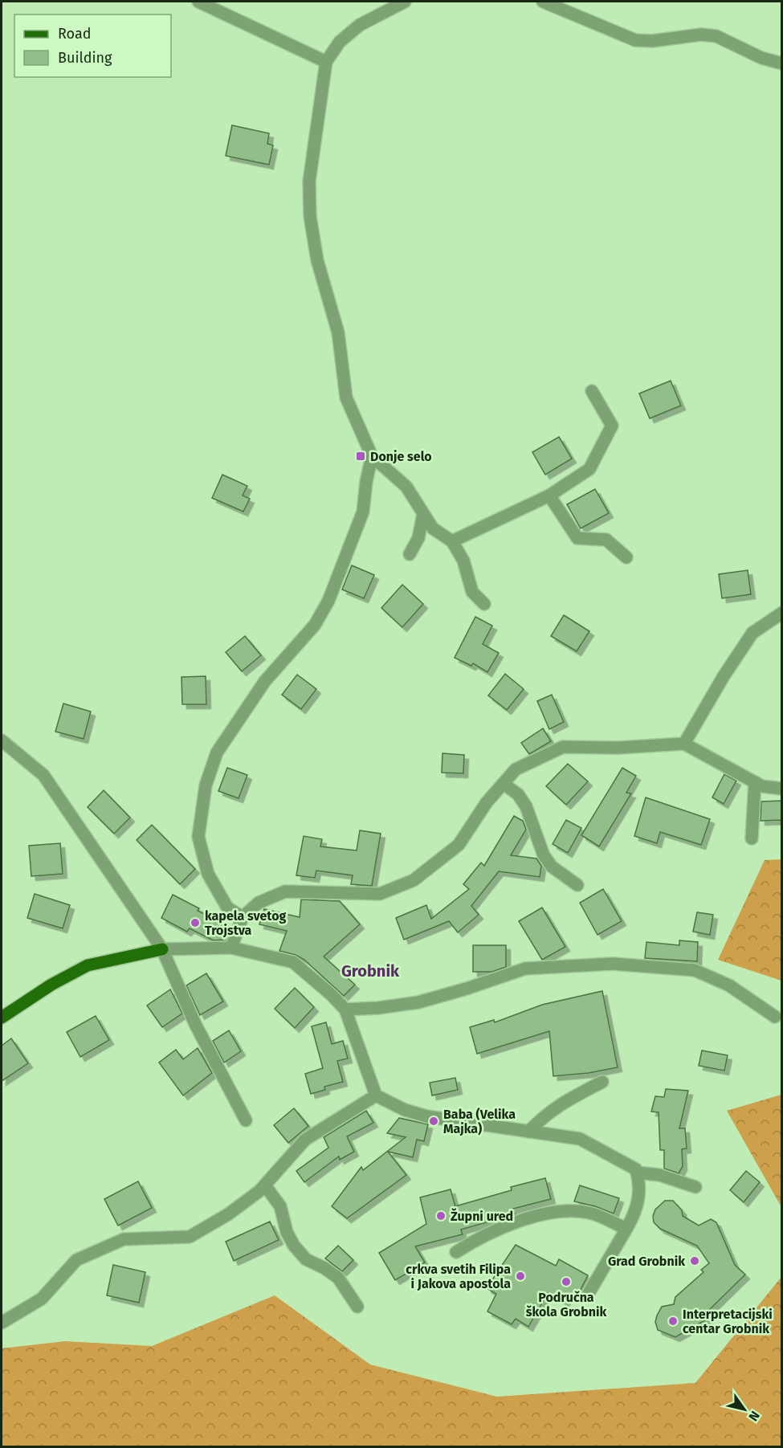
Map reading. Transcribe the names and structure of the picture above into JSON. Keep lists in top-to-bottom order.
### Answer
{
  "districts": ["Grobnik"],
  "places": {
    "transit": ["Donje selo"],
    "other": [
      "kapela svetog Trojstva",
      "Baba (Velika Majka)",
      "Župni ured",
      "Grad Grobnik",
      "crkva svetih Filipa i Jakova apostola",
      "Područna škola Grobnik",
      "Interpretacijski centar Grobnik"
    ]
  },
  "legend": ["Road", "Building"],
  "north": "bottom right"
}
